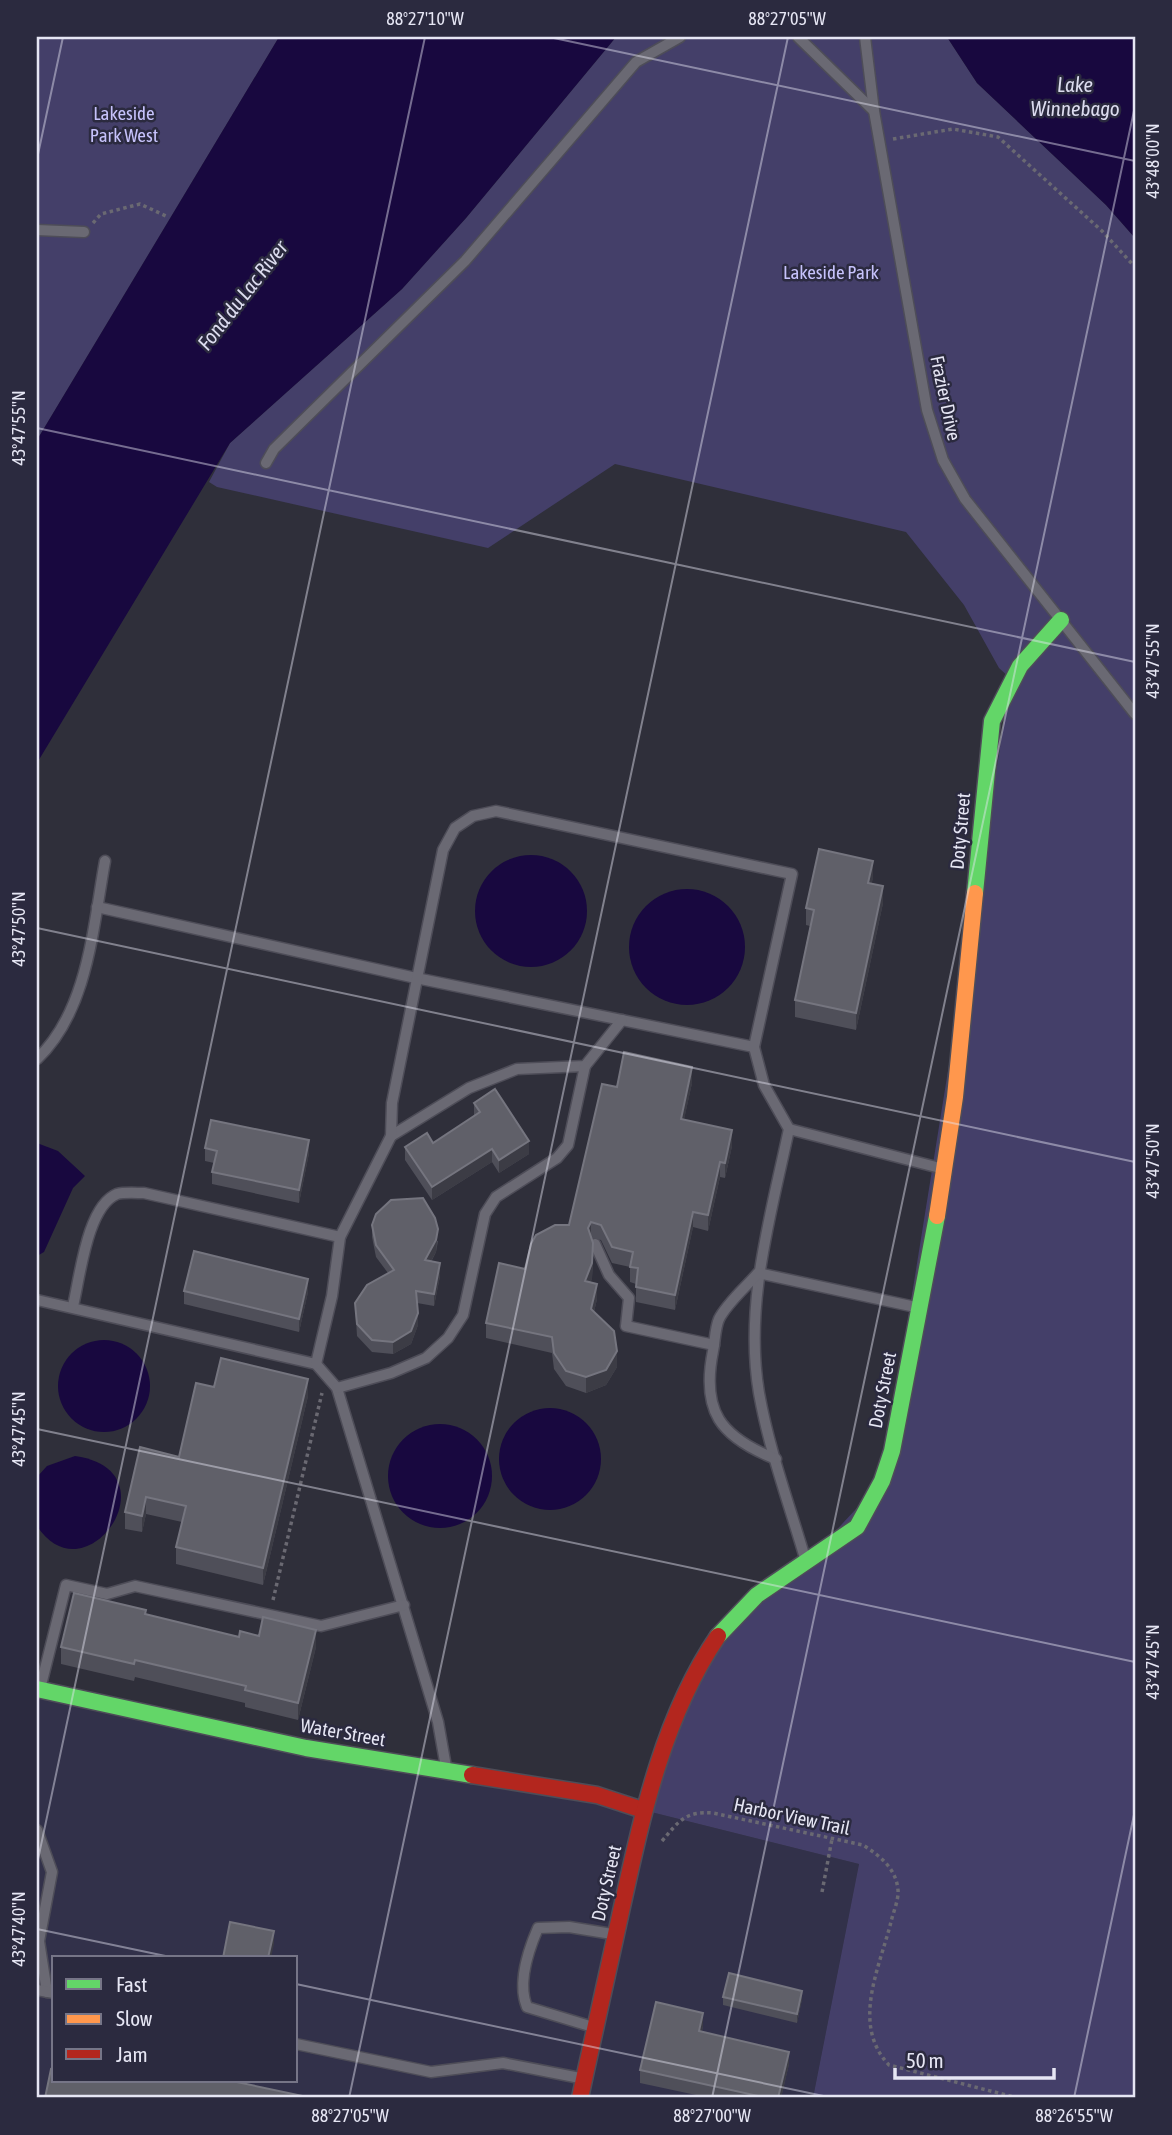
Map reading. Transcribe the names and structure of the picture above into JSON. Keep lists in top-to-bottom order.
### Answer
{
  "streets": {
    "street": ["Doty Street", "Water Street"],
    "lane": ["Frazier Drive"],
    "path": ["Harbor View Trail"]
  },
  "crossings": [
    ["Frazier Drive", "Doty Street"],
    ["Doty Street", "Water Street"]
  ],
  "water": ["Lake Winnebago", "Fond du Lac River"],
  "parks": ["Lakeside Park West", "Lakeside Park"],
  "legend": ["Fast", "Slow", "Jam"],
  "scale_bar": "50 m",
  "coordinates": [
    "88°27'10\"W",
    "88°27'05\"W",
    "43°48'00\"N",
    "43°47'55\"N",
    "43°47'50\"N",
    "43°47'45\"N",
    "43°47'40\"N",
    "88°27'00\"W",
    "88°26'55\"W"
  ]
}
